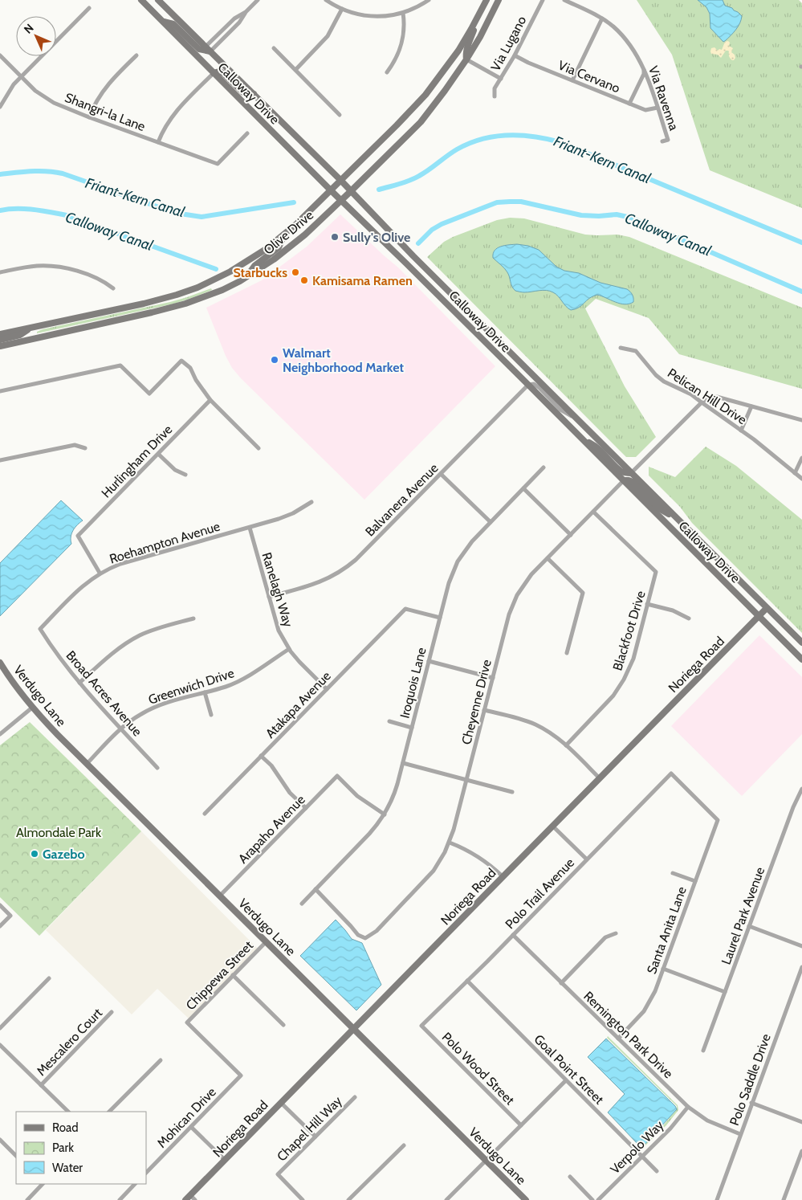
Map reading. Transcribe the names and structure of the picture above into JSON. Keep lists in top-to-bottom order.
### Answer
{
  "streets": {
    "main road": [
      "Calloway Drive",
      "Olive Drive",
      "Noriega Road",
      "Verdugo Lane"
    ],
    "street": [
      "Via Lugano",
      "Via Cervano",
      "Via Ravenna",
      "Shangri-la Lane",
      "Pelican Hill Drive",
      "Hurlingham Drive",
      "Balvanera Avenue",
      "Roehampton Avenue",
      "Ranelagh Way",
      "Blackfoot Drive",
      "Iroquois Lane",
      "Greenwich Drive",
      "Broad Acres Avenue",
      "Cheyenne Drive",
      "Atakapa Avenue",
      "Arapaho Avenue",
      "Polo Trail Avenue",
      "Laurel Park Avenue",
      "Santa Anita Lane",
      "Chippewa Street",
      "Remington Park Drive",
      "Mescalero Court",
      "Polo Wood Street",
      "Goal Point Street",
      "Polo Saddle Drive",
      "Mohican Drive",
      "Chapel Hill Way",
      "Verpolo Way"
    ]
  },
  "crossings": [
    ["Via Lugano", "Via Cervano"],
    ["Via Cervano", "Via Ravenna"],
    ["Calloway Drive", "Olive Drive"],
    ["Calloway Drive", "Balvanera Avenue"],
    ["Calloway Drive", "Noriega Road"],
    ["Calloway Drive", "Cheyenne Drive"],
    ["Hurlingham Drive", "Roehampton Avenue"],
    ["Balvanera Avenue", "Ranelagh Way"],
    ["Roehampton Avenue", "Ranelagh Way"],
    ["Roehampton Avenue", "Broad Acres Avenue"],
    ["Ranelagh Way", "Greenwich Drive"],
    ["Ranelagh Way", "Atakapa Avenue"],
    ["Blackfoot Drive", "Cheyenne Drive"],
    ["Noriega Road", "Verdugo Lane"],
    ["Iroquois Lane", "Cheyenne Drive"],
    ["Iroquois Lane", "Atakapa Avenue"],
    ["Iroquois Lane", "Arapaho Avenue"],
    ["Greenwich Drive", "Broad Acres Avenue"],
    ["Greenwich Drive", "Verdugo Lane"],
    ["Verdugo Lane", "Arapaho Avenue"],
    ["Verdugo Lane", "Chippewa Street"],
    ["Polo Trail Avenue", "Santa Anita Lane"],
    ["Polo Trail Avenue", "Remington Park Drive"],
    ["Polo Trail Avenue", "Polo Wood Street"],
    ["Polo Trail Avenue", "Goal Point Street"],
    ["Santa Anita Lane", "Remington Park Drive"],
    ["Chippewa Street", "Mohican Drive"],
    ["Remington Park Drive", "Polo Saddle Drive"],
    ["Remington Park Drive", "Verpolo Way"],
    ["Goal Point Street", "Verpolo Way"]
  ],
  "water": ["Friant-Kern Canal", "Calloway Canal"],
  "parks": ["Almondale Park"],
  "places": [
    "Sully's Olive",
    "Starbucks",
    "Kamisama Ramen",
    "Walmart Neighborhood Market",
    "Gazebo"
  ],
  "legend": ["Road", "Park", "Water"],
  "north": "top left"
}
